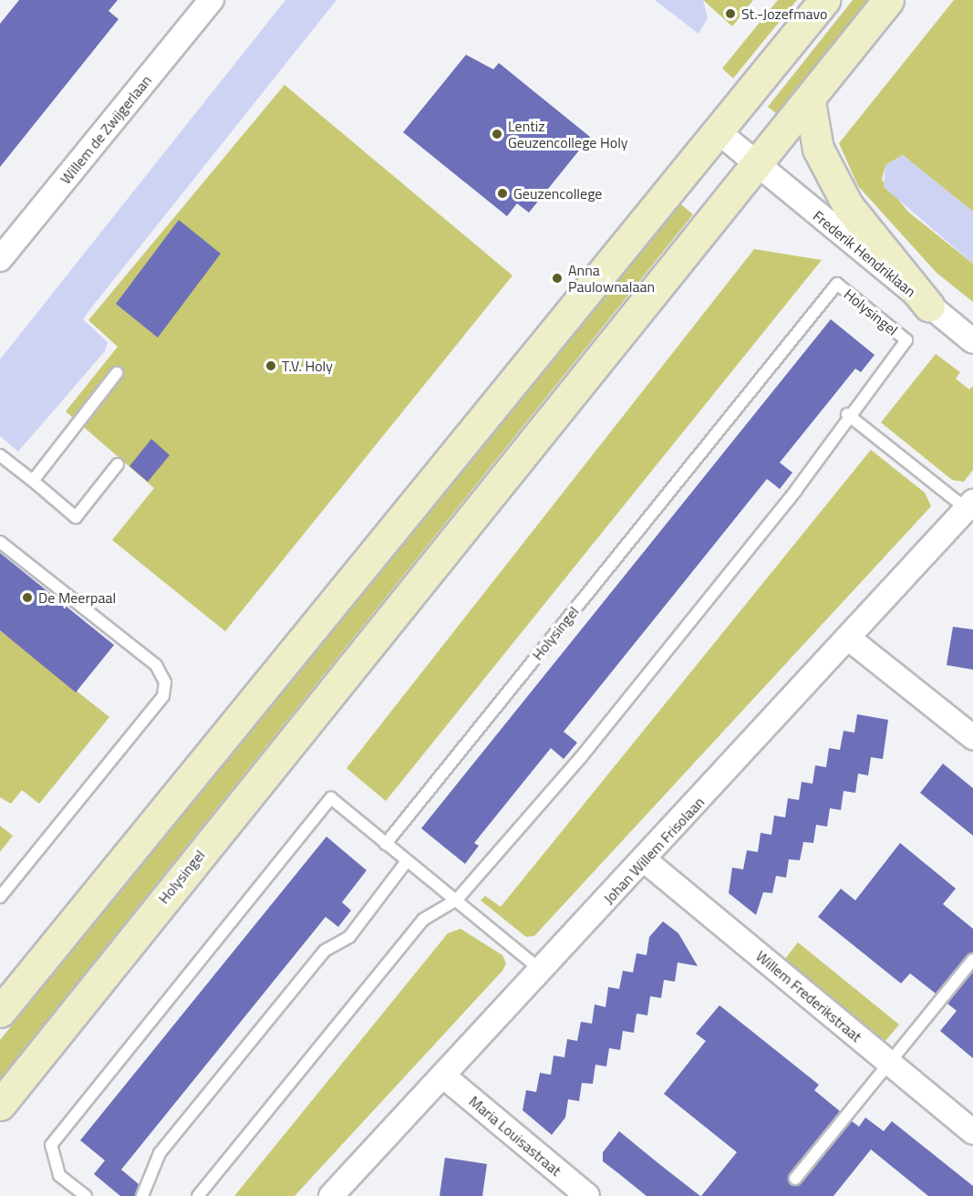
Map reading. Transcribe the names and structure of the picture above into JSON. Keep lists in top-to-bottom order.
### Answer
{
  "streets": {
    "street": [
      "Willem de Zwijgerlaan",
      "Frederik Hendriklaan",
      "Holysingel",
      "Johan Willem Frisolaan",
      "Willem Frederikstraat",
      "Maria Louisastraat"
    ]
  },
  "crossings": [
    ["Frederik Hendriklaan", "Holysingel"],
    ["Johan Willem Frisolaan", "Willem Frederikstraat"],
    ["Johan Willem Frisolaan", "Maria Louisastraat"]
  ],
  "places": [
    "St.-Jozefmavo",
    "Lentiz Geuzencollege Holy",
    "Geuzencollege",
    "Anna Paulownalaan",
    "T.V. Holy",
    "De Meerpaal"
  ]
}
